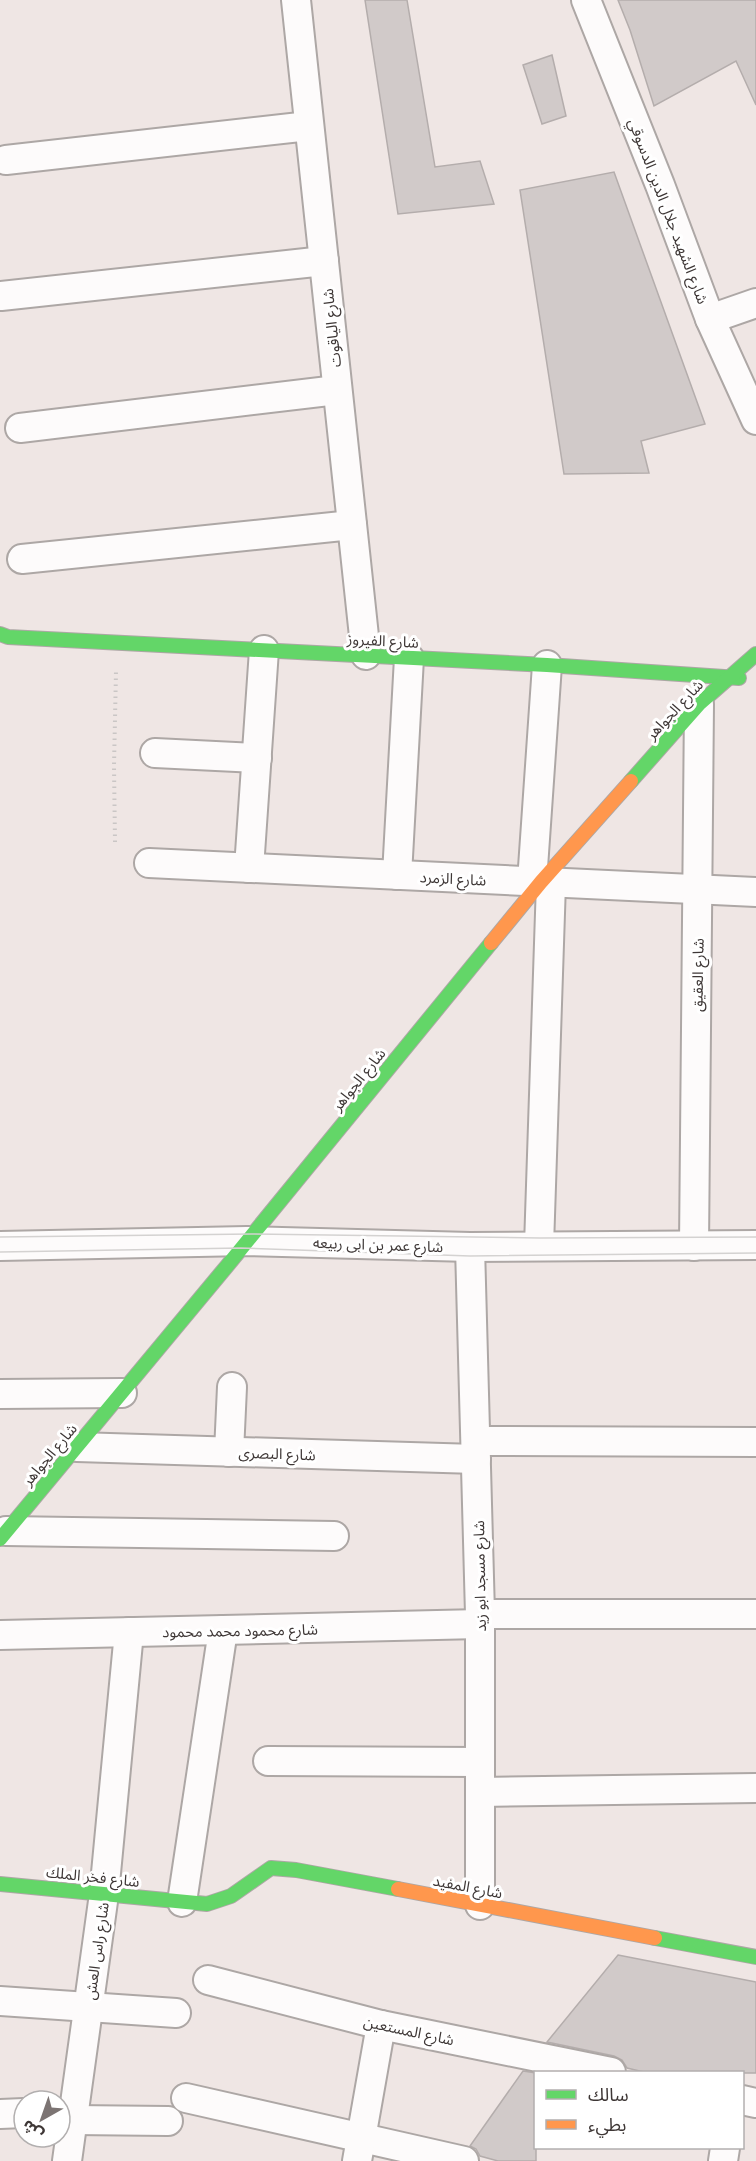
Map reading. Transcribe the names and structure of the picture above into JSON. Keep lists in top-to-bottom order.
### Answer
{
  "streets": {
    "street": [
      "شارع الشهيد جلال الدين الدسوقي",
      "شارع الياقوت",
      "شارع الفيروز",
      "شارع الجواهر",
      "شارع الزمرد",
      "شارع العقيق",
      "شارع عمر بن ابى ربيعه",
      "شارع البصرى",
      "شارع مسجد ابو زيد",
      "شارع محمود محمد محمود",
      "شارع فخر الملك",
      "شارع المفيد",
      "شارع راس العش",
      "شارع المستعين"
    ]
  },
  "crossings": [
    ["شارع الياقوت", "شارع الفيروز"],
    ["شارع الفيروز", "شارع الجواهر"],
    ["شارع الجواهر", "شارع الزمرد"],
    ["شارع الجواهر", "شارع العقيق"],
    ["شارع الجواهر", "شارع عمر بن ابى ربيعه"],
    ["شارع الجواهر", "شارع البصرى"],
    ["شارع الزمرد", "شارع العقيق"],
    ["شارع العقيق", "شارع عمر بن ابى ربيعه"],
    ["شارع عمر بن ابى ربيعه", "شارع مسجد ابو زيد"],
    ["شارع البصرى", "شارع مسجد ابو زيد"],
    ["شارع مسجد ابو زيد", "شارع محمود محمد محمود"],
    ["شارع مسجد ابو زيد", "شارع المفيد"],
    ["شارع محمود محمد محمود", "شارع راس العش"],
    ["شارع فخر الملك", "شارع المفيد"],
    ["شارع فخر الملك", "شارع راس العش"]
  ],
  "legend": ["سالك", "بطيء"],
  "north": "bottom left"
}
